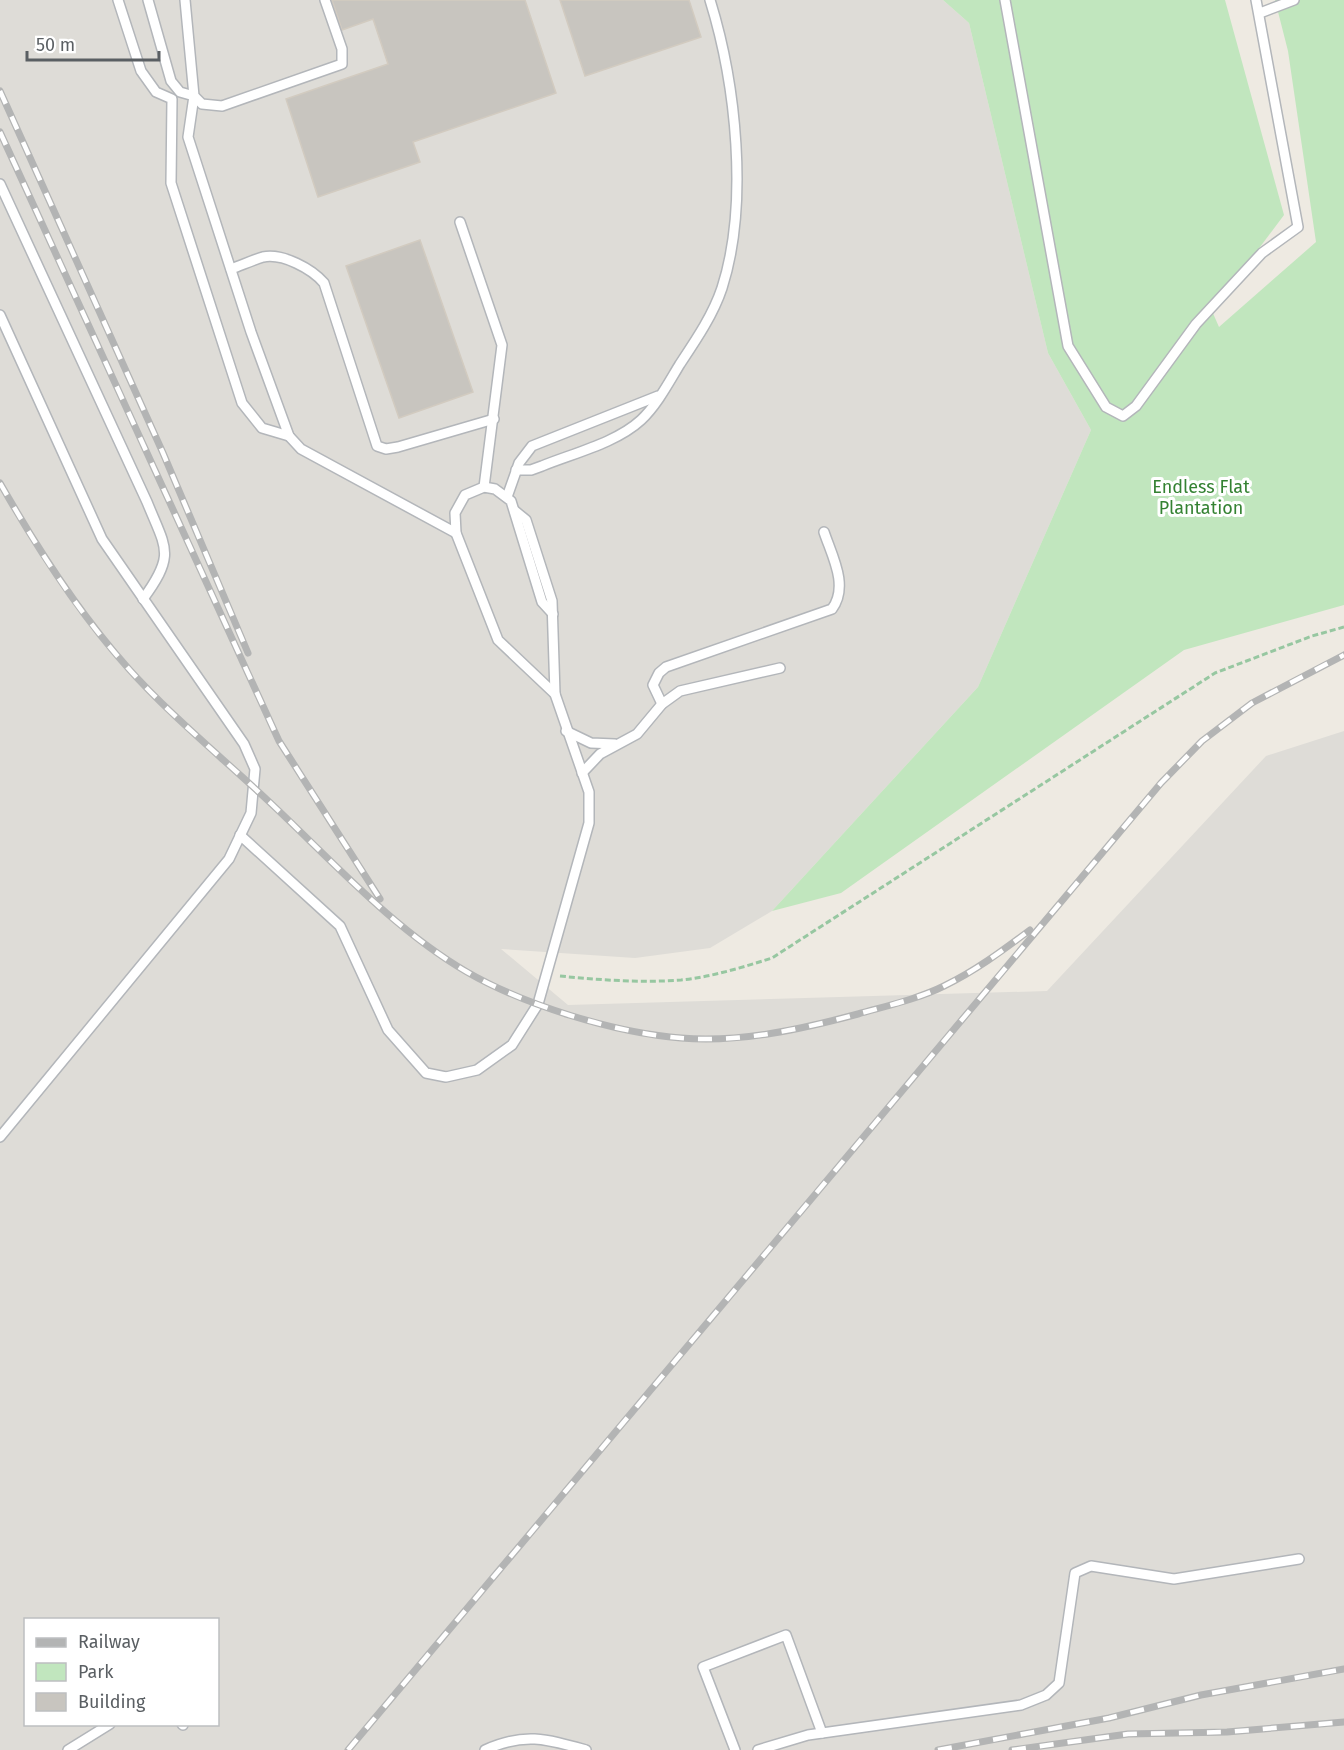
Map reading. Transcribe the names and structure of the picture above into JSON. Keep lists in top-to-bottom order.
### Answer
{
  "parks": ["Endless Flat Plantation"],
  "legend": ["Railway", "Park", "Building"],
  "scale_bar": "50 m"
}
